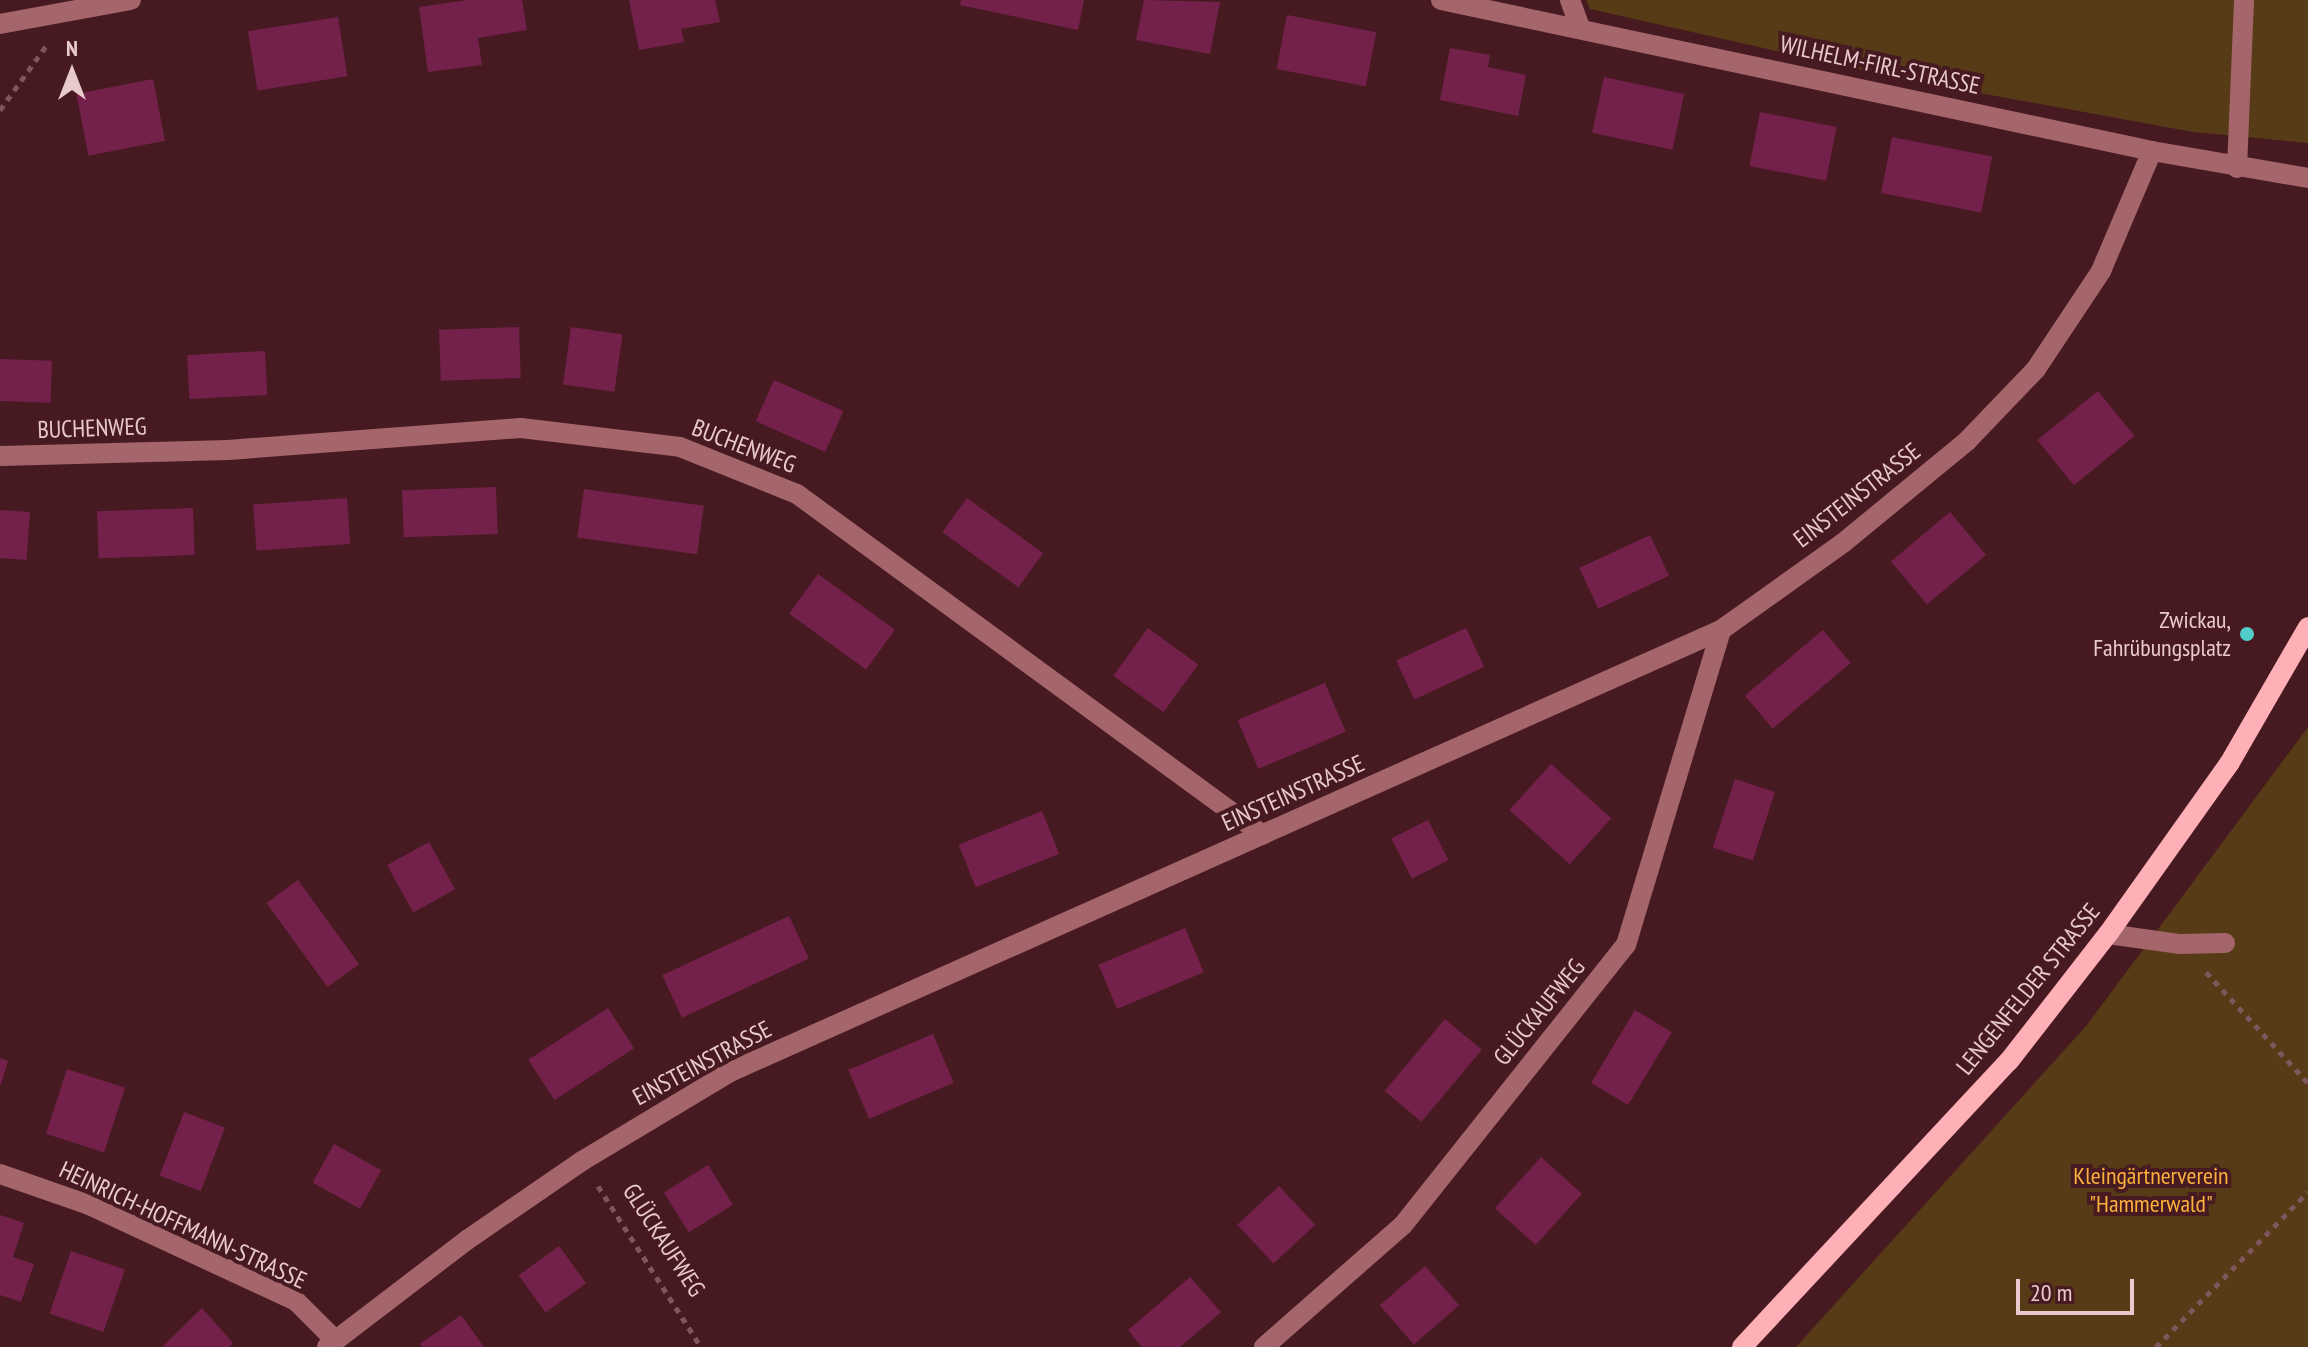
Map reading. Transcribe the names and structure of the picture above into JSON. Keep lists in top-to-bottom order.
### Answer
{
  "streets": {
    "main road": ["LENGENFELDER STRASSE"],
    "street": [
      "WILHELM-FIRL-STRASSE",
      "BUCHENWEG",
      "EINSTEINSTRASSE",
      "GLÜCKAUFWEG",
      "HEINRICH-HOFFMANN-STRASSE"
    ]
  },
  "crossings": [
    ["WILHELM-FIRL-STRASSE", "EINSTEINSTRASSE"],
    ["BUCHENWEG", "EINSTEINSTRASSE"],
    ["EINSTEINSTRASSE", "GLÜCKAUFWEG"],
    ["EINSTEINSTRASSE", "HEINRICH-HOFFMANN-STRASSE"]
  ],
  "parks": ["Kleingärtnerverein \"Hammerwald\""],
  "places": ["Zwickau, Fahrübungsplatz"],
  "scale_bar": "20 m",
  "north": "top"
}
